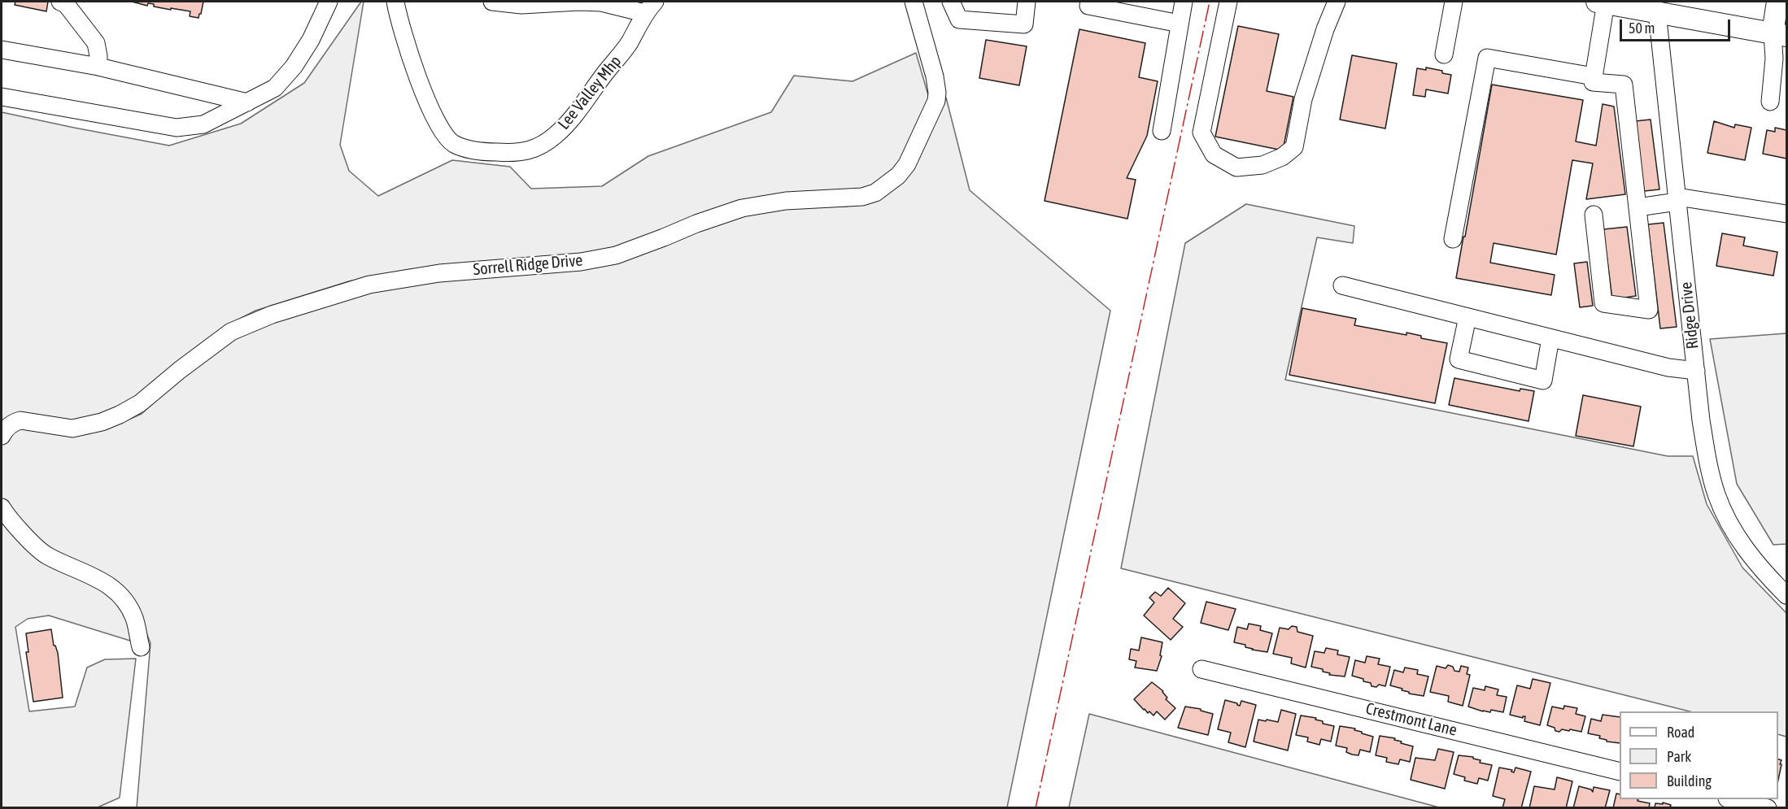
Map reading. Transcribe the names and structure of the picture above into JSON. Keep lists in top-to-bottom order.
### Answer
{
  "streets": {
    "street": [
      "Lee Valley Mhp",
      "Sorrell Ridge Drive",
      "Ridge Drive",
      "Crestmont Lane"
    ]
  },
  "legend": ["Road", "Park", "Building"],
  "scale_bar": "50 m"
}
